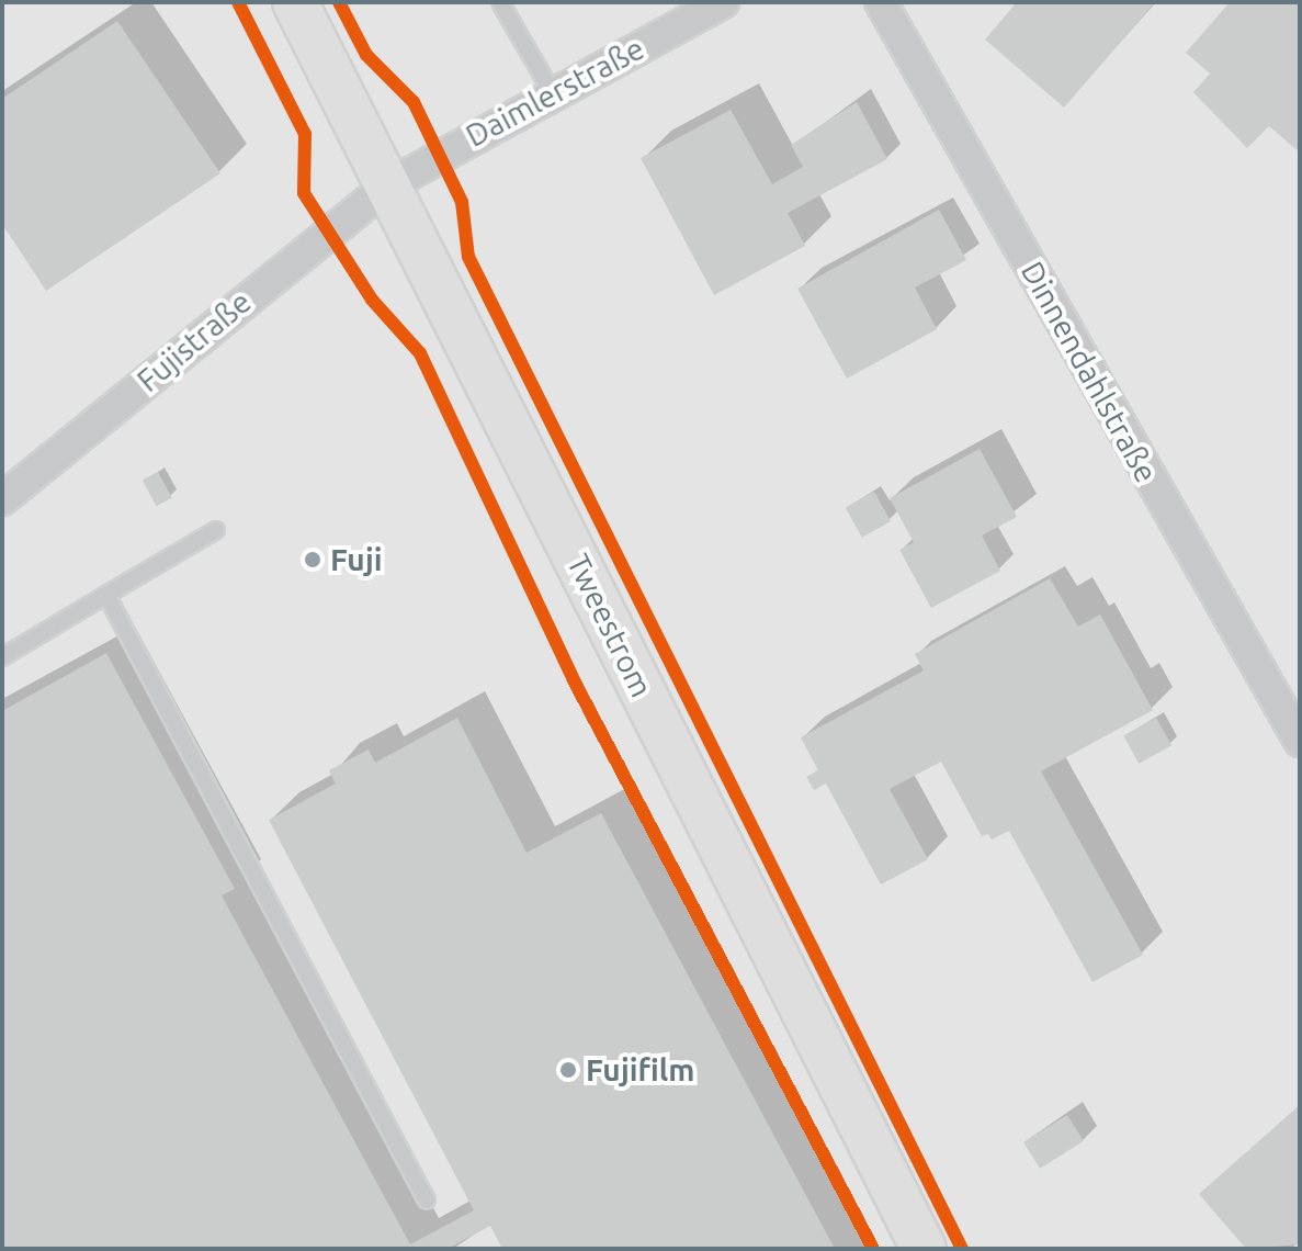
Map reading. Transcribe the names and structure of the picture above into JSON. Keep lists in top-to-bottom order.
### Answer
{
  "streets": {
    "main road": ["Tweestrom"],
    "street": ["Daimlerstraße", "Fujistraße", "Dinnendahlstraße"]
  },
  "crossings": [
    ["Daimlerstraße", "Fujistraße"],
    ["Daimlerstraße", "Tweestrom"],
    ["Fujistraße", "Tweestrom"]
  ],
  "places": ["Fuji", "Fujifilm"]
}
